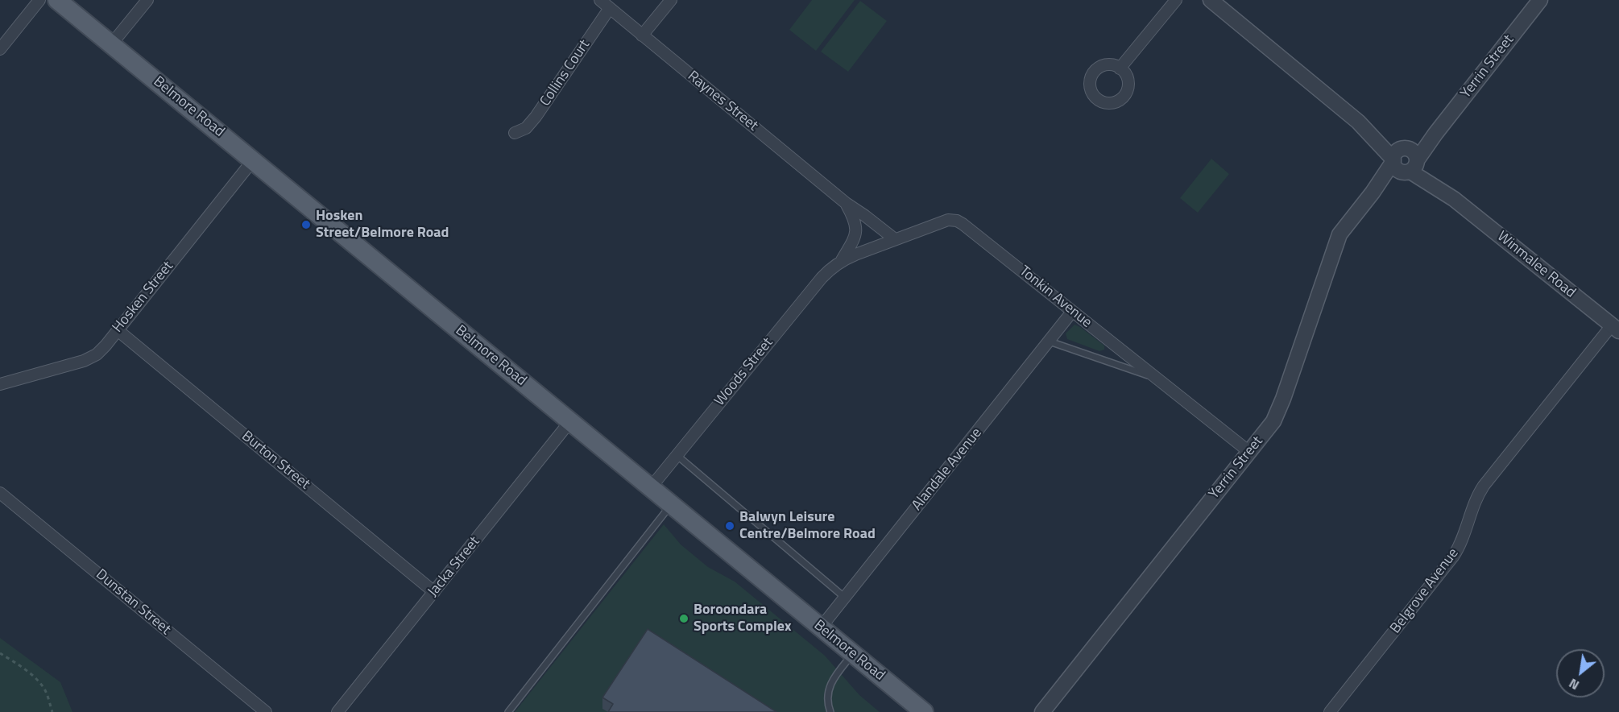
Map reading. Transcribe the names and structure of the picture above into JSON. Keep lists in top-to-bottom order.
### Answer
{
  "streets": {
    "main road": ["Belmore Road"],
    "street": [
      "Yerrin Street",
      "Collins Court",
      "Raynes Street",
      "Winmalee Road",
      "Hosken Street",
      "Tonkin Avenue",
      "Woods Street",
      "Burton Street",
      "Alandale Avenue",
      "Jacka Street",
      "Belgrove Avenue",
      "Dunstan Street"
    ]
  },
  "crossings": [
    ["Yerrin Street", "Winmalee Road"],
    ["Yerrin Street", "Tonkin Avenue"],
    ["Collins Court", "Raynes Street"],
    ["Raynes Street", "Tonkin Avenue"],
    ["Raynes Street", "Woods Street"],
    ["Belmore Road", "Hosken Street"],
    ["Belmore Road", "Woods Street"],
    ["Belmore Road", "Alandale Avenue"],
    ["Belmore Road", "Jacka Street"],
    ["Winmalee Road", "Belgrove Avenue"],
    ["Hosken Street", "Burton Street"],
    ["Tonkin Avenue", "Woods Street"],
    ["Tonkin Avenue", "Alandale Avenue"],
    ["Burton Street", "Jacka Street"]
  ],
  "places": ["Hosken Street/Belmore Road", "Balwyn Leisure Centre/Belmore Road", "Boroondara Sports Complex"],
  "north": "bottom left"
}
